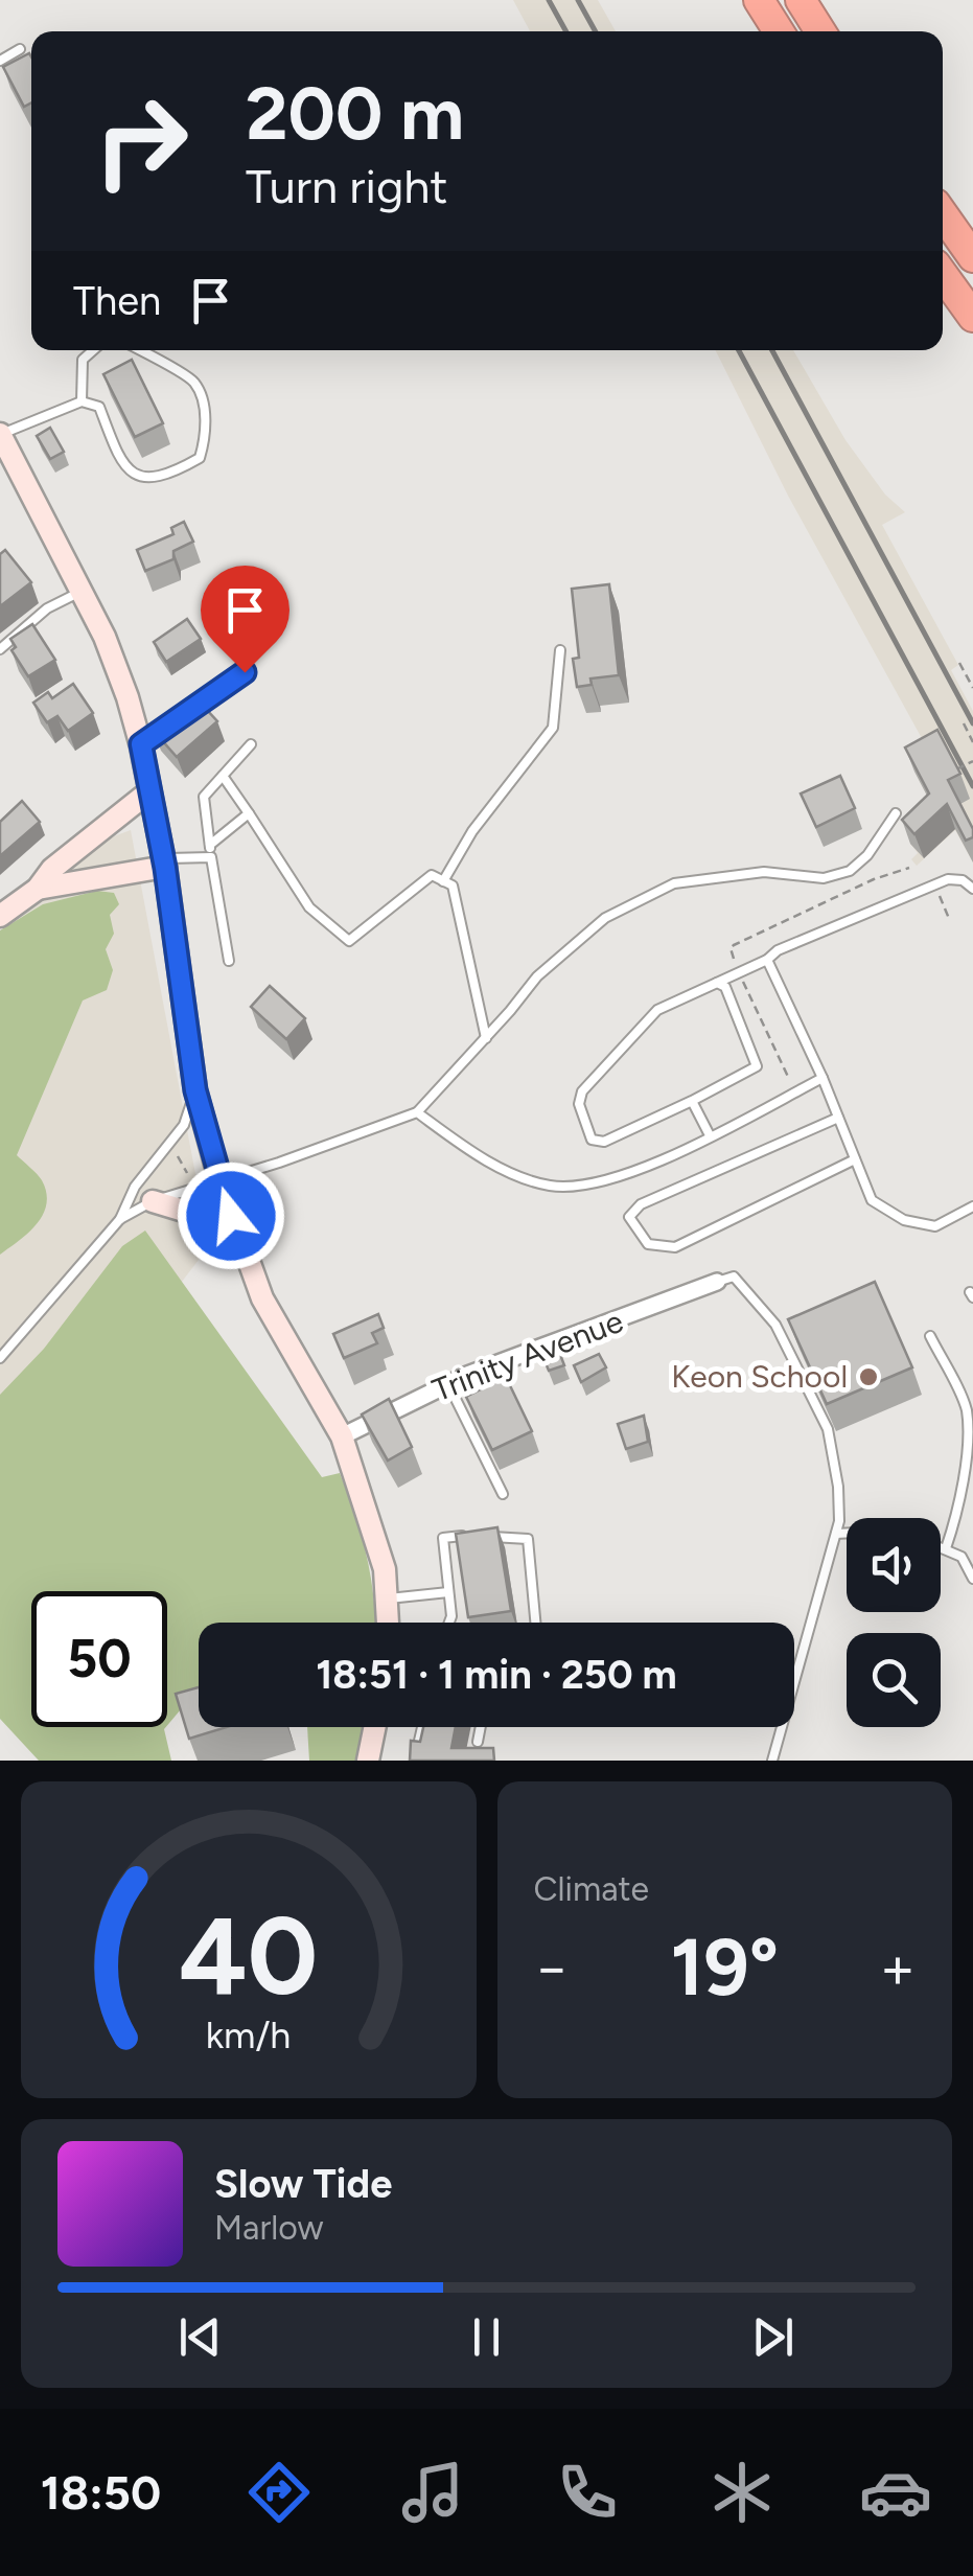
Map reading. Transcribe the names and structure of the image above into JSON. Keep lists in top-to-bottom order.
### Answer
{
  "streets": {
    "street": ["Trinity Avenue"]
  },
  "places": ["Keon School"],
  "page": {
    "turn": ["200 m", "Turn right"],
    "then": "Then",
    "limit": "50",
    "trip": "18:51 · 1 min · 250 m",
    "tile": "Climate",
    "heat": ["−", "19°", "+"],
    "song": ["Slow Tide", "Marlow"],
    "tabs": "18:50",
    "gauge": ["40", "km/h"]
  }
}
